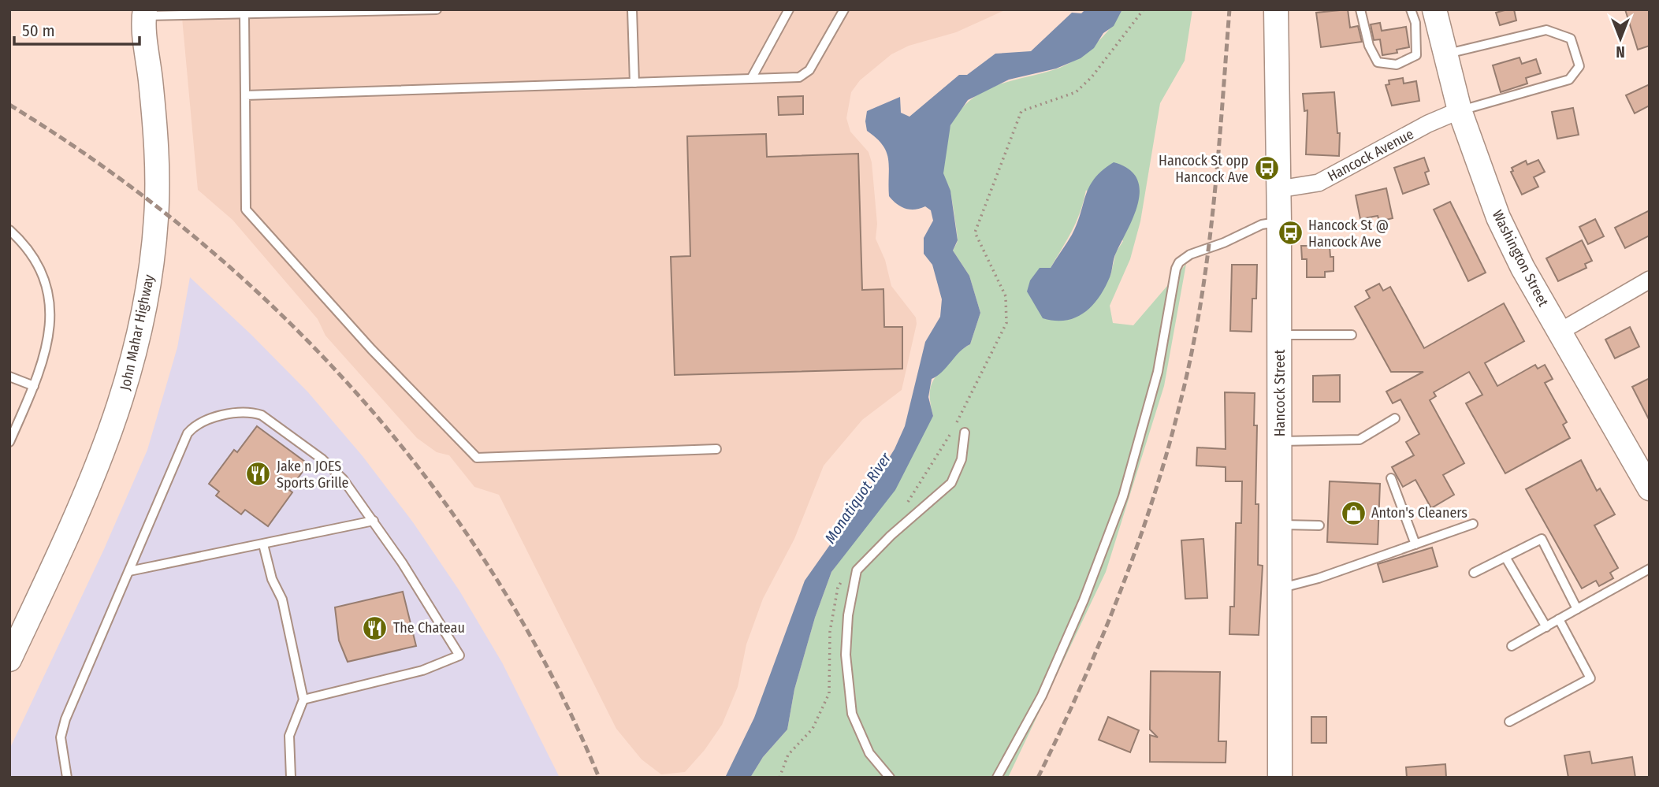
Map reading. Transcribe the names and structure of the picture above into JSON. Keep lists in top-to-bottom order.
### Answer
{
  "streets": {
    "main road": ["Washington Street", "John Mahar Highway", "Hancock Street"],
    "street": ["Hancock Avenue"]
  },
  "crossings": [
    ["Hancock Avenue", "Washington Street"],
    ["Hancock Avenue", "Hancock Street"]
  ],
  "water": ["Monatiquot River"],
  "places": {
    "bus stop": ["Hancock St opp Hancock Ave", "Hancock St @ Hancock Ave"],
    "restaurant": ["Jake n JOES Sports Grille", "The Chateau"],
    "shop": ["Anton's Cleaners"]
  },
  "scale_bar": "50 m",
  "north": "bottom"
}
